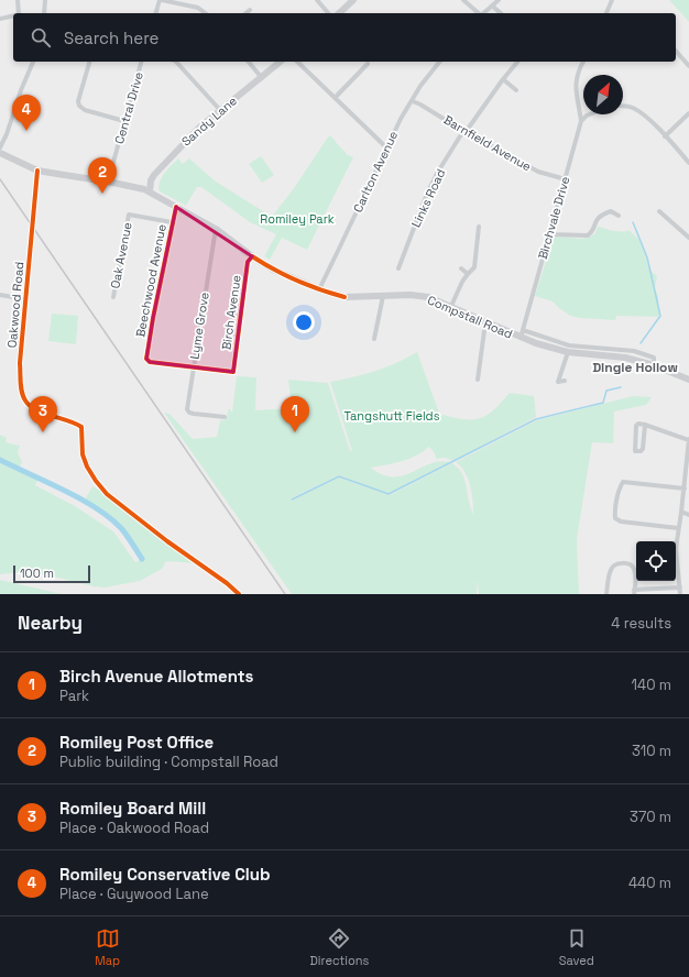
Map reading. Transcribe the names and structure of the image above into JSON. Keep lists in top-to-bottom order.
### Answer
{
  "streets": {
    "main road": ["Sandy Lane", "Compstall Road"],
    "street": [
      "Central Drive",
      "Barnfield Avenue",
      "Carlton Avenue",
      "Links Road",
      "Birchvale Drive",
      "Oak Avenue",
      "Beechwood Avenue",
      "Oakwood Road",
      "Birch Avenue",
      "Lyme Grove"
    ]
  },
  "crossings": [
    ["Central Drive", "Compstall Road"],
    ["Sandy Lane", "Compstall Road"],
    ["Barnfield Avenue", "Carlton Avenue"],
    ["Barnfield Avenue", "Links Road"],
    ["Barnfield Avenue", "Birchvale Drive"],
    ["Carlton Avenue", "Compstall Road"],
    ["Birchvale Drive", "Compstall Road"],
    ["Oak Avenue", "Beechwood Avenue"],
    ["Beechwood Avenue", "Birch Avenue"],
    ["Beechwood Avenue", "Compstall Road"],
    ["Beechwood Avenue", "Lyme Grove"],
    ["Oakwood Road", "Compstall Road"],
    ["Birch Avenue", "Compstall Road"],
    ["Birch Avenue", "Lyme Grove"],
    ["Compstall Road", "Lyme Grove"]
  ],
  "districts": ["Dingle Hollow"],
  "parks": ["Romiley Park", "Tangshutt Fields"],
  "scale_bar": "100 m",
  "north": "top right",
  "page": {
    "search": "Search here",
    "pins": [
      "4",
      "2",
      "1",
      "3"
    ],
    "scale": "100 m",
    "heading": ["Nearby", "4 results"],
    "list": [
      {
        "mark": "1",
        "name": "Birch Avenue Allotments",
        "note": "Park",
        "value": "140 m"
      },
      {
        "mark": "2",
        "name": "Romiley Post Office",
        "note": "Public building · Compstall Road",
        "value": "310 m"
      },
      {
        "mark": "3",
        "name": "Romiley Board Mill",
        "note": "Place · Oakwood Road",
        "value": "370 m"
      },
      {
        "mark": "4",
        "name": "Romiley Conservative Club",
        "note": "Place · Guywood Lane",
        "value": "440 m"
      }
    ],
    "nav": ["Map", "Directions", "Saved"]
  }
}
